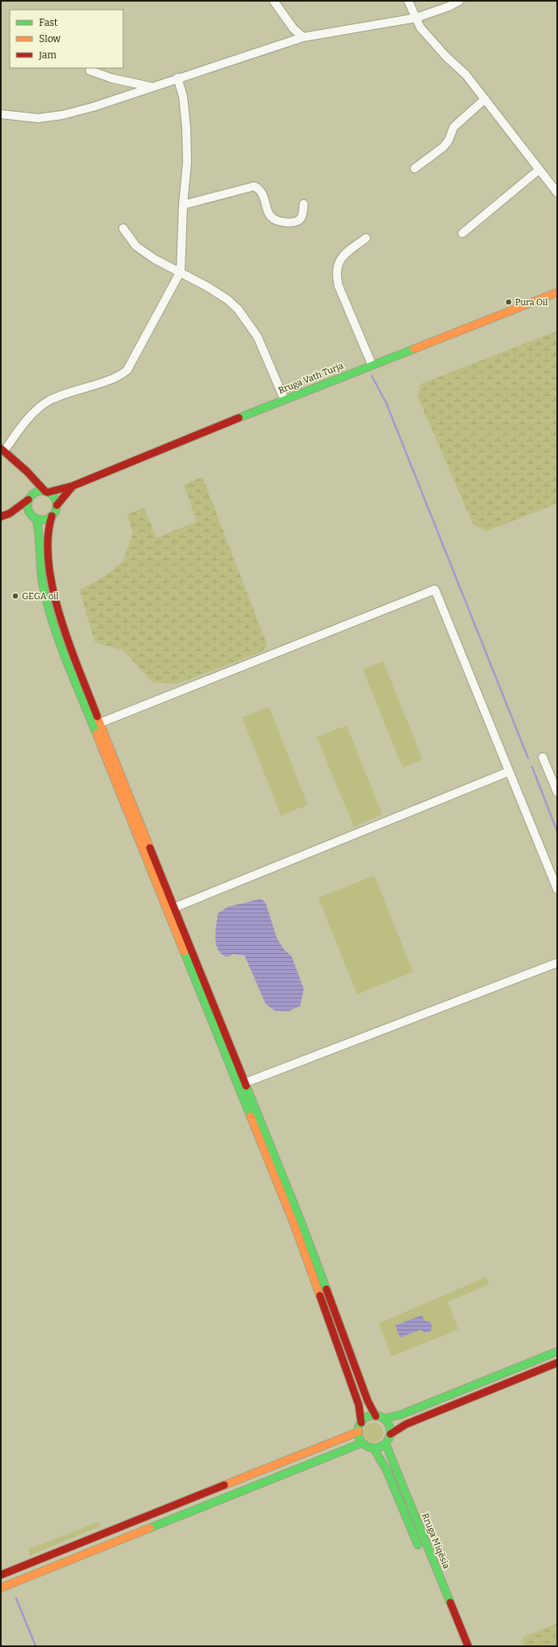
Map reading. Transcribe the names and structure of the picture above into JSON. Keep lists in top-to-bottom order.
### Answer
{
  "streets": {
    "street": ["Rruga Vath Turja", "Rruga Miqësia"]
  },
  "places": ["Pura Oil", "GEGA oil"],
  "legend": ["Fast", "Slow", "Jam"]
}
